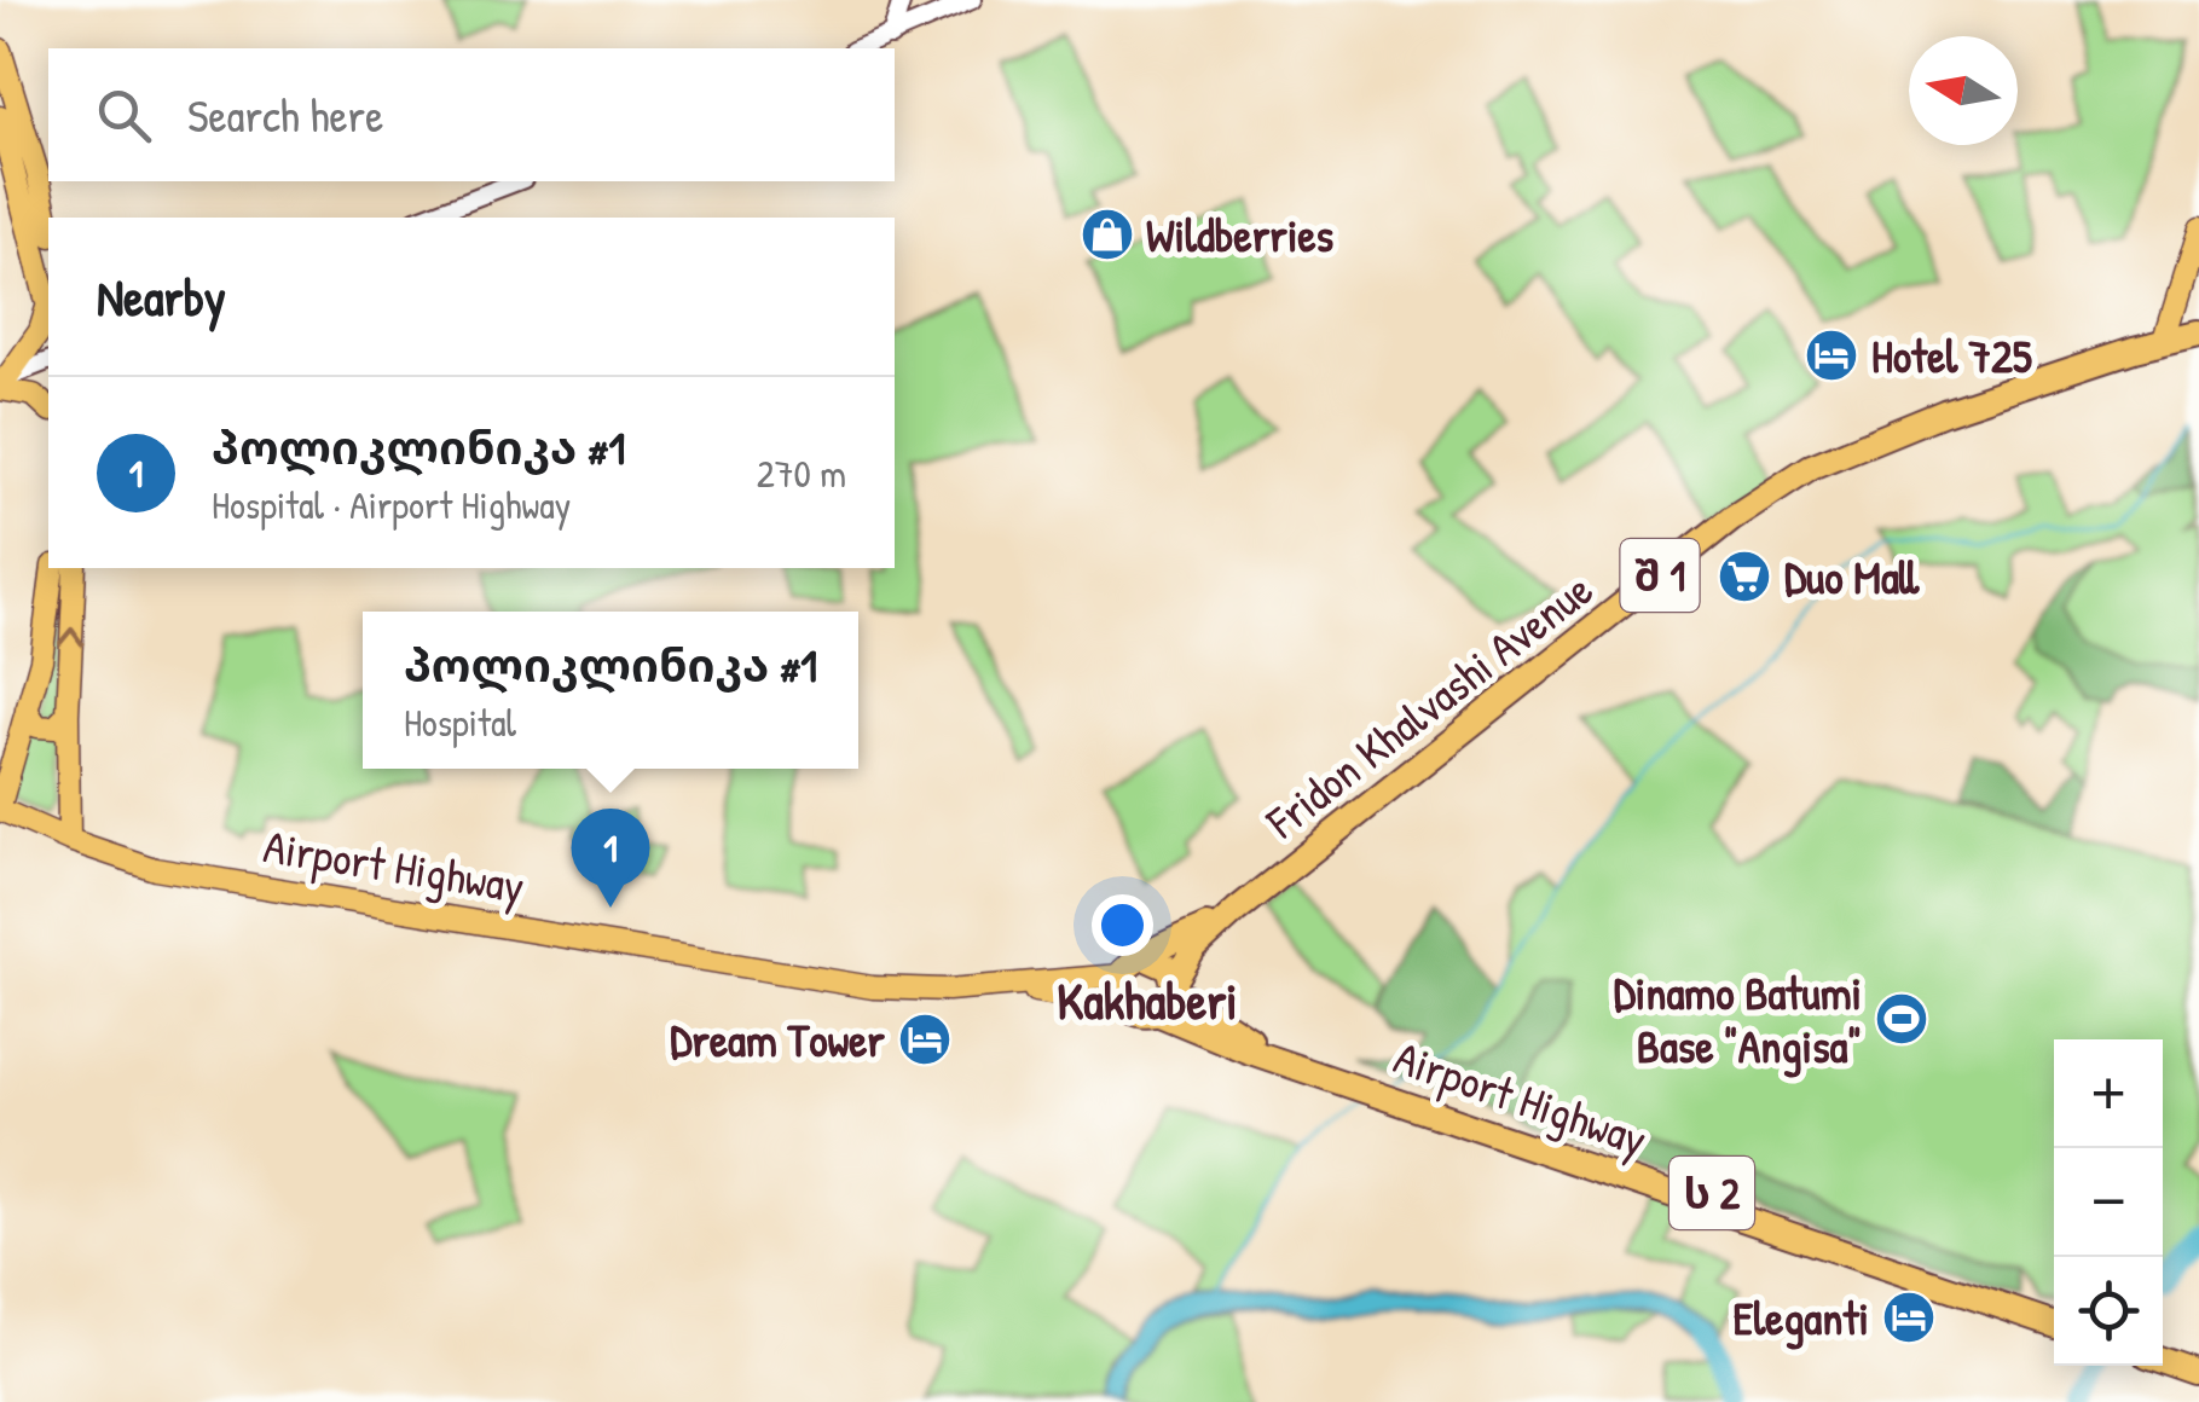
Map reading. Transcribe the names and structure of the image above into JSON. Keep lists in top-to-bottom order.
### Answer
{
  "streets": {
    "highway": [
      "შ 1",
      "Fridon Khalvashi Avenue",
      "Airport Highway",
      "ს 2"
    ]
  },
  "crossings": [
    ["შ 1", "Fridon Khalvashi Avenue"],
    ["შ 1", "Airport Highway"]
  ],
  "districts": ["Kakhaberi"],
  "places": {
    "shop": ["Wildberries"],
    "hotel": ["Hotel 725", "Dream Tower", "Eleganti"],
    "supermarket": ["Duo Mall"],
    "sports": ["Dinamo Batumi Base \"Angisa\""]
  },
  "north": "left",
  "page": {
    "search": "Search here",
    "heading": "Nearby",
    "list": [
      {
        "mark": "1",
        "name": "პოლიკლინიკა #1",
        "note": "Hospital · Airport Highway",
        "value": "270 m"
      }
    ],
    "popup": ["პოლიკლინიკა #1", "Hospital"],
    "pins": "1",
    "map_buttons": ["+", "−"]
  }
}
